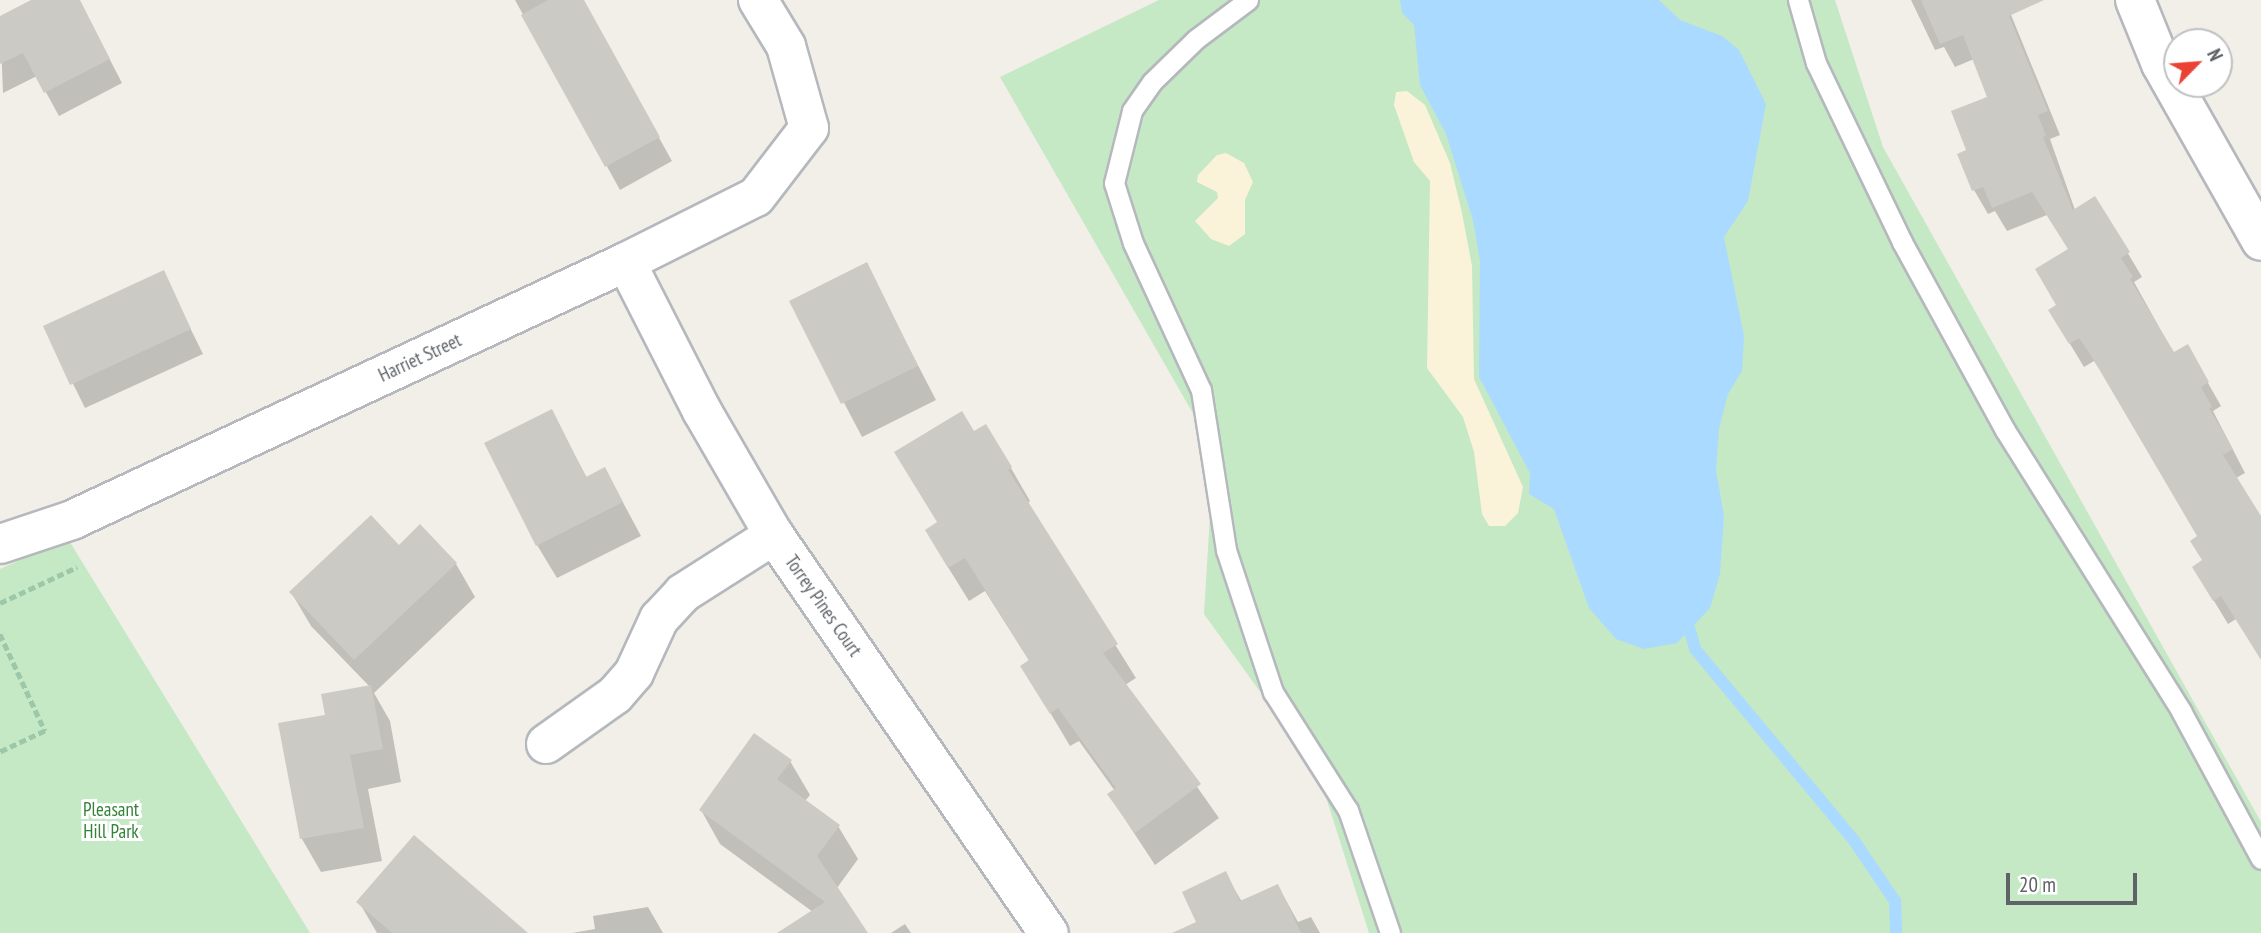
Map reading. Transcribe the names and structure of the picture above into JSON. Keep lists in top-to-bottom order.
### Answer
{
  "streets": {
    "street": ["Harriet Street", "Torrey Pines Court"]
  },
  "crossings": [
    ["Harriet Street", "Torrey Pines Court"]
  ],
  "parks": ["Pleasant Hill Park"],
  "scale_bar": "20 m",
  "north": "top right"
}
